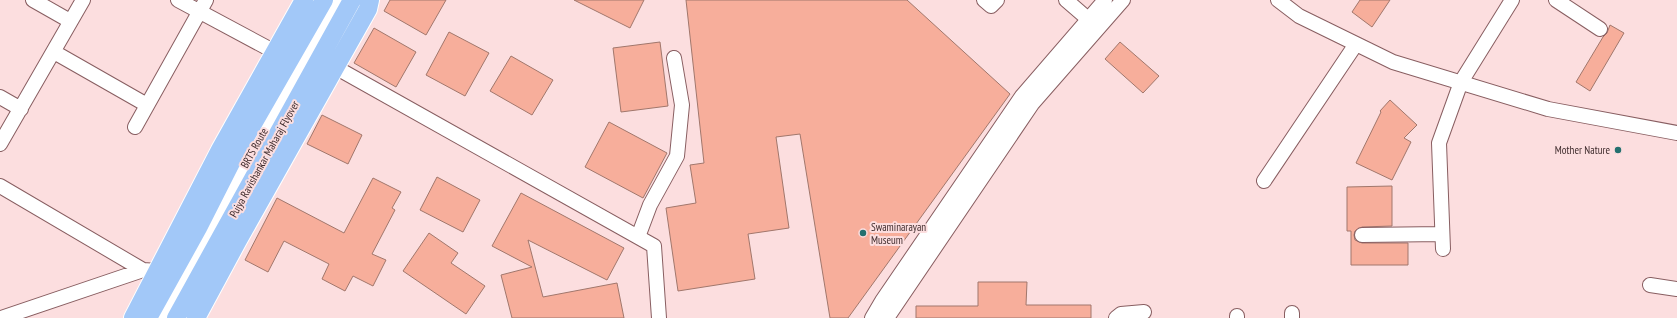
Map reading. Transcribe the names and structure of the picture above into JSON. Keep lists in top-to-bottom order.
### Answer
{
  "streets": {
    "main road": ["Pujya Ravishankar Maharaj Flyover"],
    "street": ["BRTS Route"]
  },
  "places": ["Mother Nature", "Swaminarayan Museum"]
}
